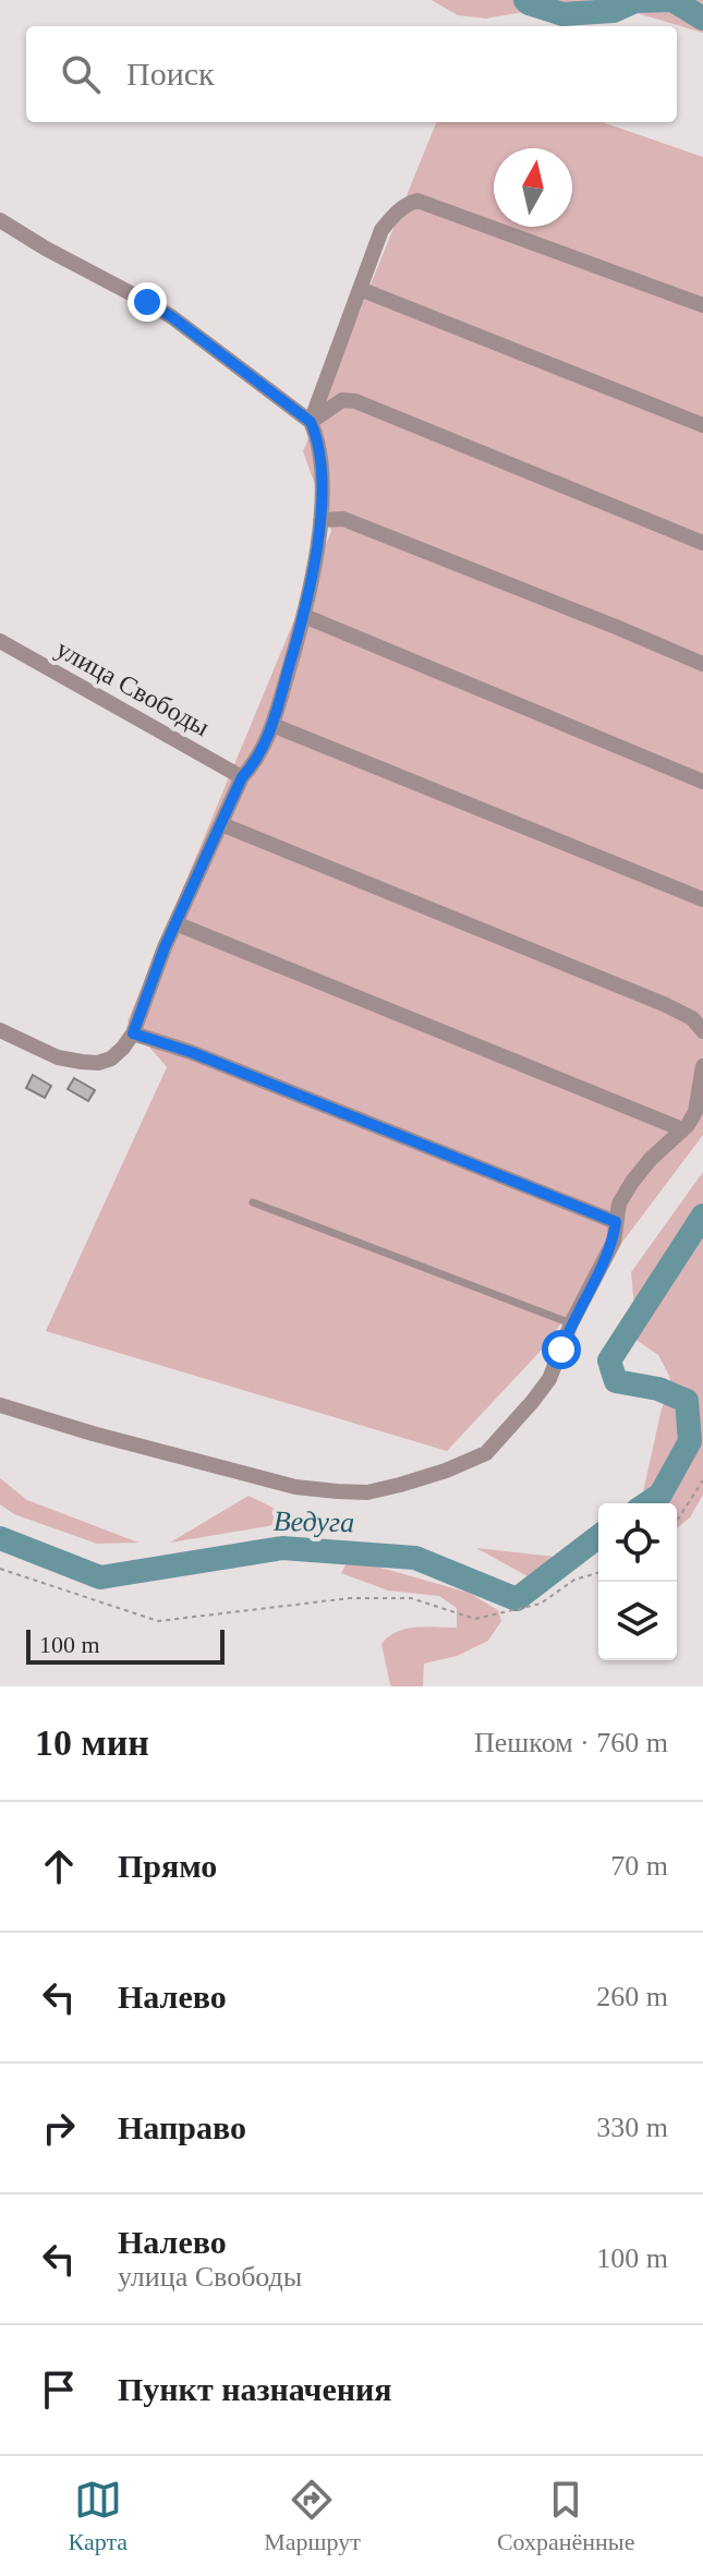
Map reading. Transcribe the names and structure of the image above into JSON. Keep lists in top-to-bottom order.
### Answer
{
  "streets": {
    "street": ["улица Свободы"]
  },
  "water": ["Ведуга"],
  "scale_bar": "100 m",
  "north": "top",
  "page": {
    "search": "Поиск",
    "scale": "100 m",
    "heading": ["10 мин", "Пешком · 760 m"],
    "list": [
      ["Прямо", "70 m"],
      ["Налево", "260 m"],
      ["Направо", "330 m"],
      ["Налево", "улица Свободы", "100 m"],
      "Пункт назначения"
    ],
    "nav": ["Карта", "Маршрут", "Сохранённые"]
  }
}
